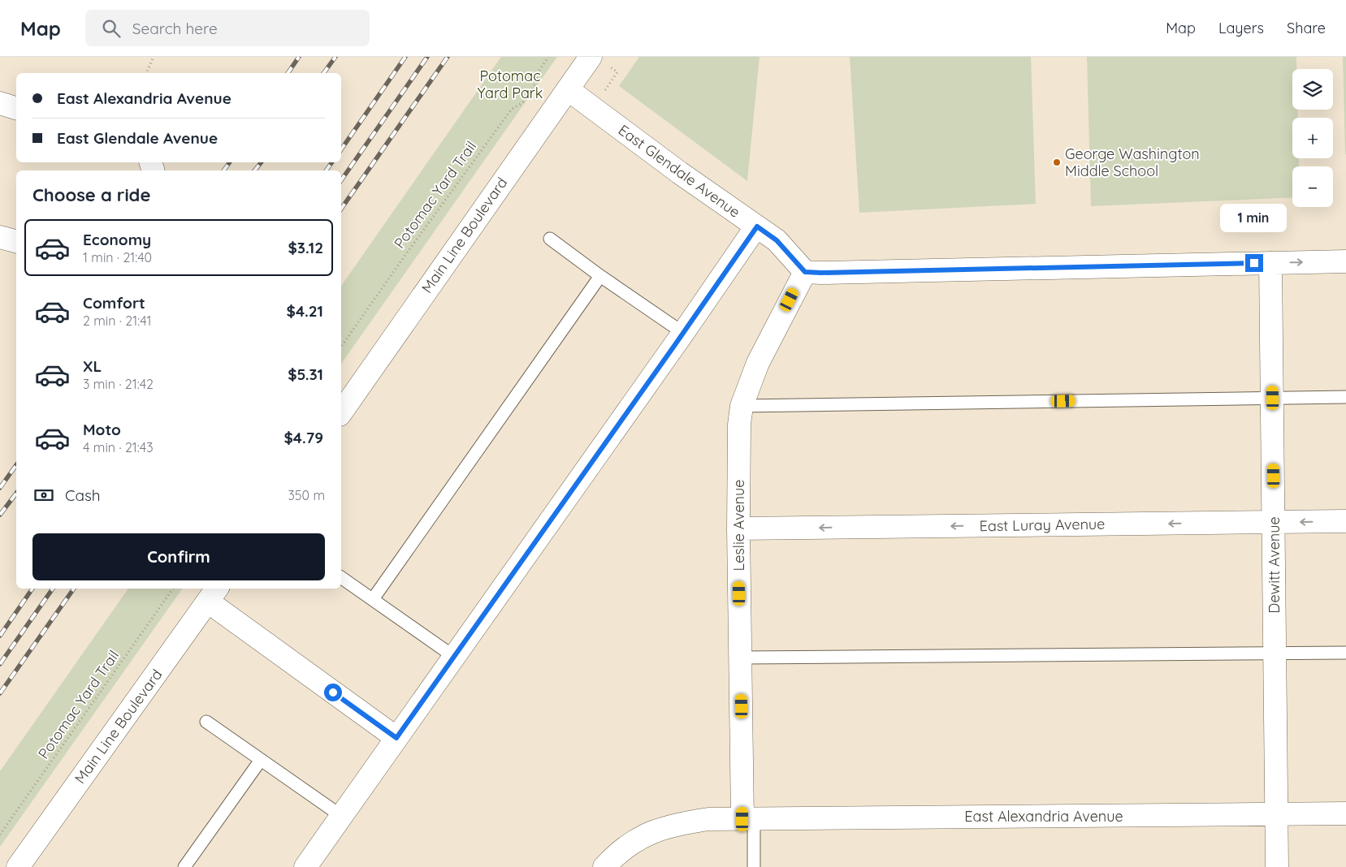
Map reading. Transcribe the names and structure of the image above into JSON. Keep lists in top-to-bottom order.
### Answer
{
  "streets": {
    "street": [
      "East Glendale Avenue",
      "Main Line Boulevard",
      "Leslie Avenue",
      "East Luray Avenue",
      "Dewitt Avenue",
      "East Alexandria Avenue"
    ],
    "path": ["Potomac Yard Trail"]
  },
  "crossings": [
    ["East Glendale Avenue", "Main Line Boulevard"],
    ["East Glendale Avenue", "Leslie Avenue"],
    ["Leslie Avenue", "East Luray Avenue"],
    ["Leslie Avenue", "East Alexandria Avenue"],
    ["East Luray Avenue", "Dewitt Avenue"],
    ["Dewitt Avenue", "East Alexandria Avenue"]
  ],
  "one_way": ["East Luray Avenue"],
  "parks": ["Potomac Yard Park"],
  "places": ["George Washington Middle School"],
  "page": {
    "header": "Map",
    "search": "Search here",
    "nav": ["Map", "Layers", "Share"],
    "map_buttons": ["+", "−"],
    "banner": ["East Alexandria Avenue", "East Glendale Avenue"],
    "heading": "Choose a ride",
    "bubble": "1 min",
    "list": [
      {
        "name": "Economy",
        "note": "1 min · 21:40",
        "value": "$3.12"
      },
      {
        "name": "Comfort",
        "note": "2 min · 21:41",
        "value": "$4.21"
      },
      {
        "name": "XL",
        "note": "3 min · 21:42",
        "value": "$5.31"
      },
      {
        "name": "Moto",
        "note": "4 min · 21:43",
        "value": "$4.79"
      }
    ],
    "pay": ["Cash", "350 m"],
    "buttons": "Confirm"
  }
}
